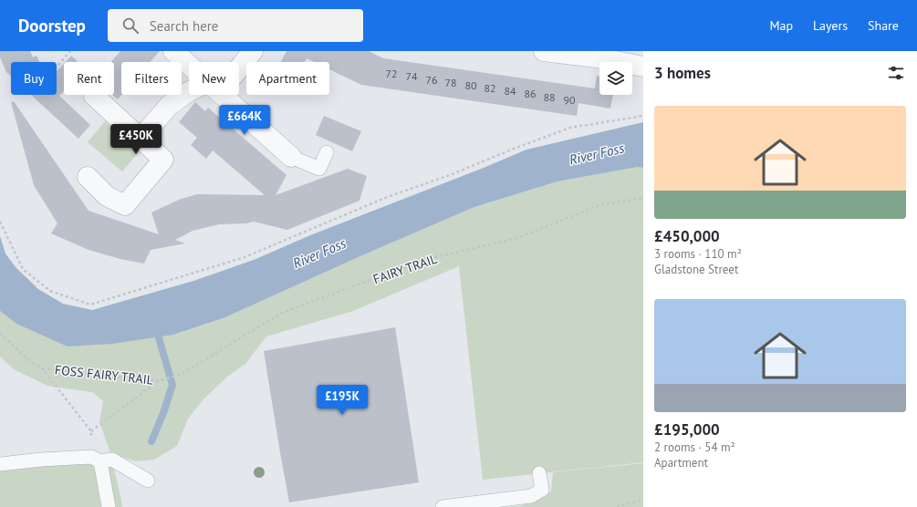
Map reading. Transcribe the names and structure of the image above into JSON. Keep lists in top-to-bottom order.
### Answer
{
  "streets": {
    "path": ["FAIRY TRAIL", "FOSS FAIRY TRAIL"]
  },
  "crossings": [
    ["FAIRY TRAIL", "FOSS FAIRY TRAIL"]
  ],
  "water": ["River Foss"],
  "house_numbers": [
    "72",
    "74",
    "76",
    "78",
    "80",
    "82",
    "84",
    "86",
    "88",
    "90"
  ],
  "page": {
    "header": "Doorstep",
    "search": "Search here",
    "nav": ["Map", "Layers", "Share"],
    "heading": "3 homes",
    "chip": [
      "Buy",
      "Rent",
      "Filters",
      "New",
      "Apartment"
    ],
    "list": [
      {
        "name": "£450,000",
        "note": "3 rooms · 110 m² · Gladstone Street"
      },
      {
        "name": "£195,000",
        "note": "2 rooms · 54 m² · Apartment"
      }
    ],
    "price": ["£664K", "£450K", "£195K"]
  }
}
